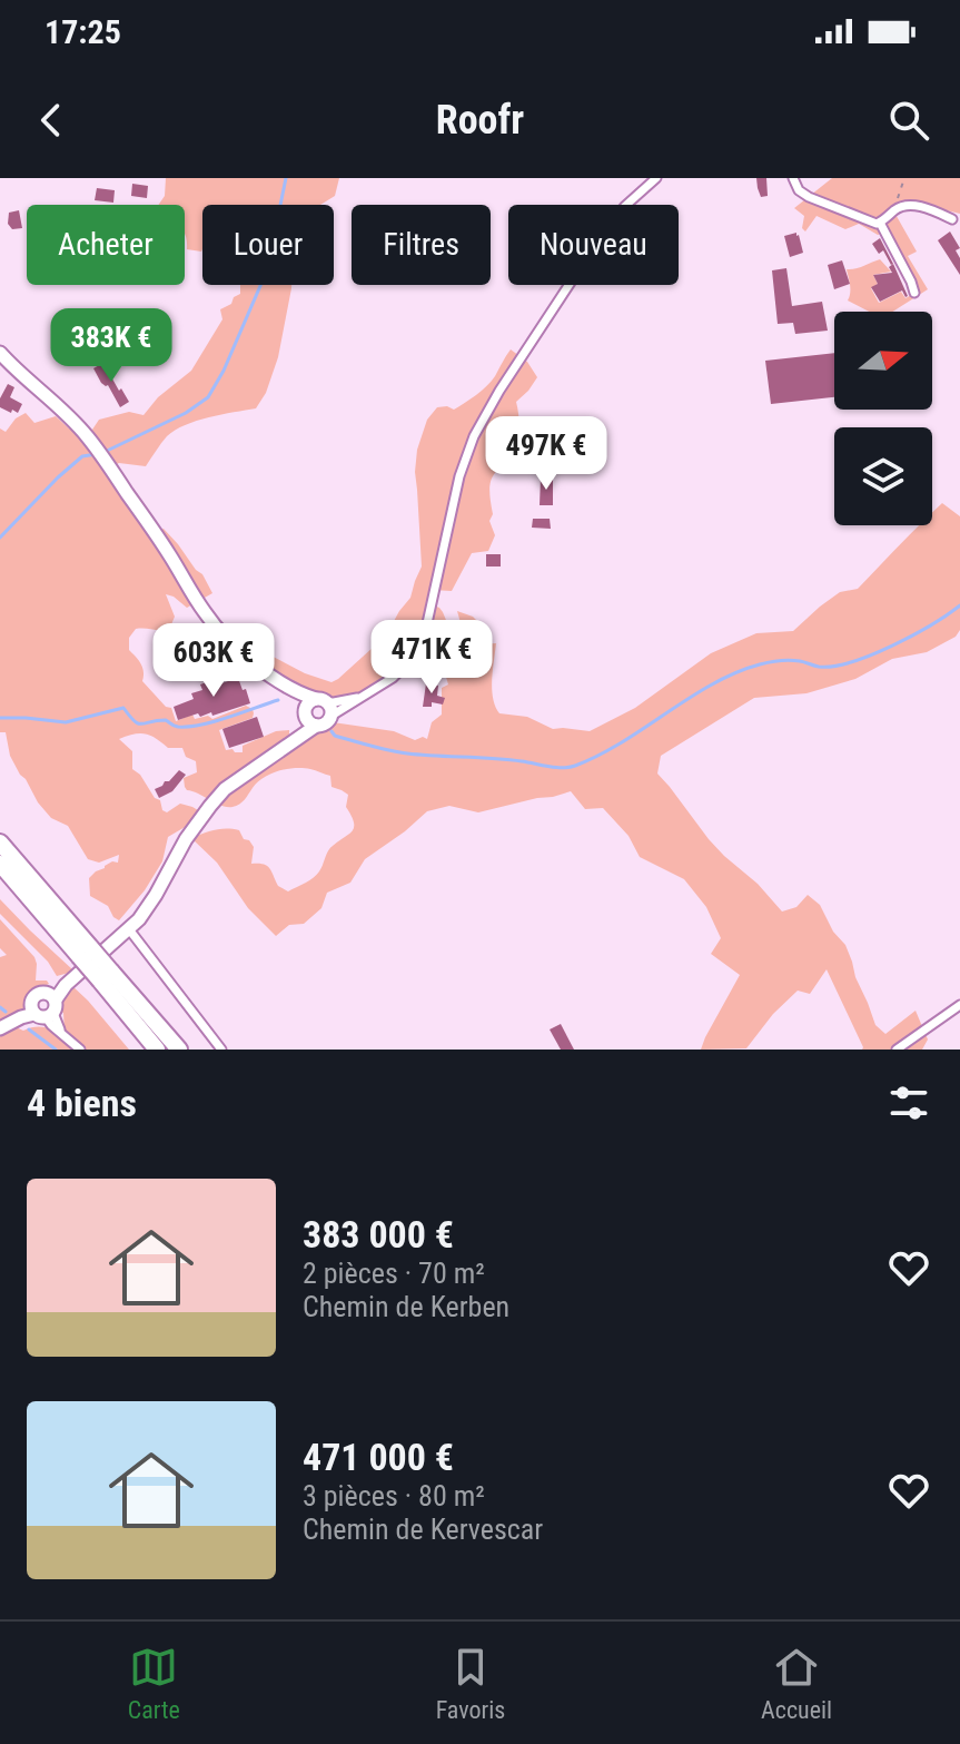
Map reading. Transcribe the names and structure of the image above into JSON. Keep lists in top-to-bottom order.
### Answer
{
  "north": "right",
  "page": {
    "status": "17:25",
    "header": "Roofr",
    "chip": [
      "Acheter",
      "Louer",
      "Filtres",
      "Nouveau"
    ],
    "price": [
      "383K €",
      "497K €",
      "471K €",
      "603K €"
    ],
    "heading": "4 biens",
    "list": [
      {
        "name": "383 000 €",
        "note": "2 pièces · 70 m² · Chemin de Kerben"
      },
      {
        "name": "471 000 €",
        "note": "3 pièces · 80 m² · Chemin de Kervescar"
      }
    ],
    "tabs": ["Carte", "Favoris", "Accueil"]
  }
}
